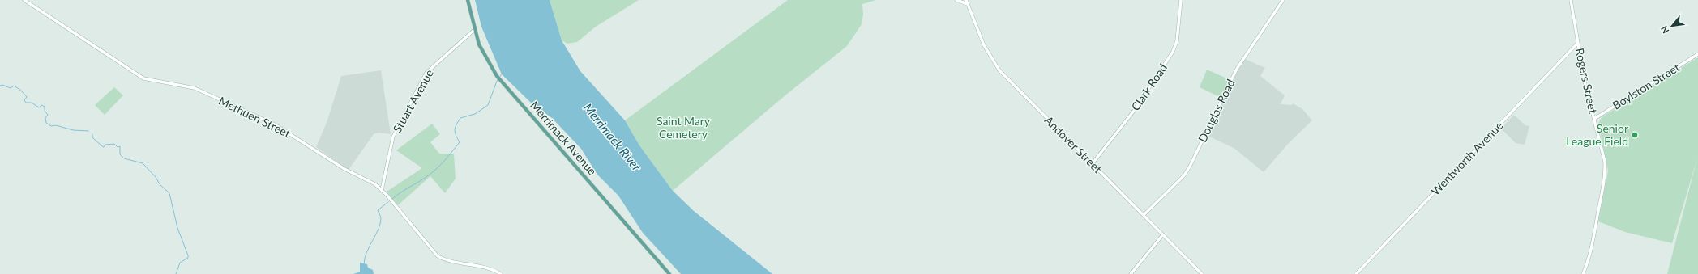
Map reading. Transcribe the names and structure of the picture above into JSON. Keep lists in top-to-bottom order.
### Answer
{
  "streets": {
    "main road": ["Merrimack Avenue"],
    "street": [
      "Rogers Street",
      "Boylston Street",
      "Clark Road",
      "Stuart Avenue",
      "Douglas Road",
      "Methuen Street",
      "Andover Street",
      "Wentworth Avenue"
    ]
  },
  "crossings": [
    ["Rogers Street", "Boylston Street"],
    ["Rogers Street", "Wentworth Avenue"],
    ["Clark Road", "Andover Street"],
    ["Stuart Avenue", "Methuen Street"],
    ["Stuart Avenue", "Merrimack Avenue"],
    ["Douglas Road", "Andover Street"]
  ],
  "water": ["Merrimack River"],
  "parks": ["Saint Mary Cemetery"],
  "places": ["Senior League Field"],
  "north": "bottom left"
}
